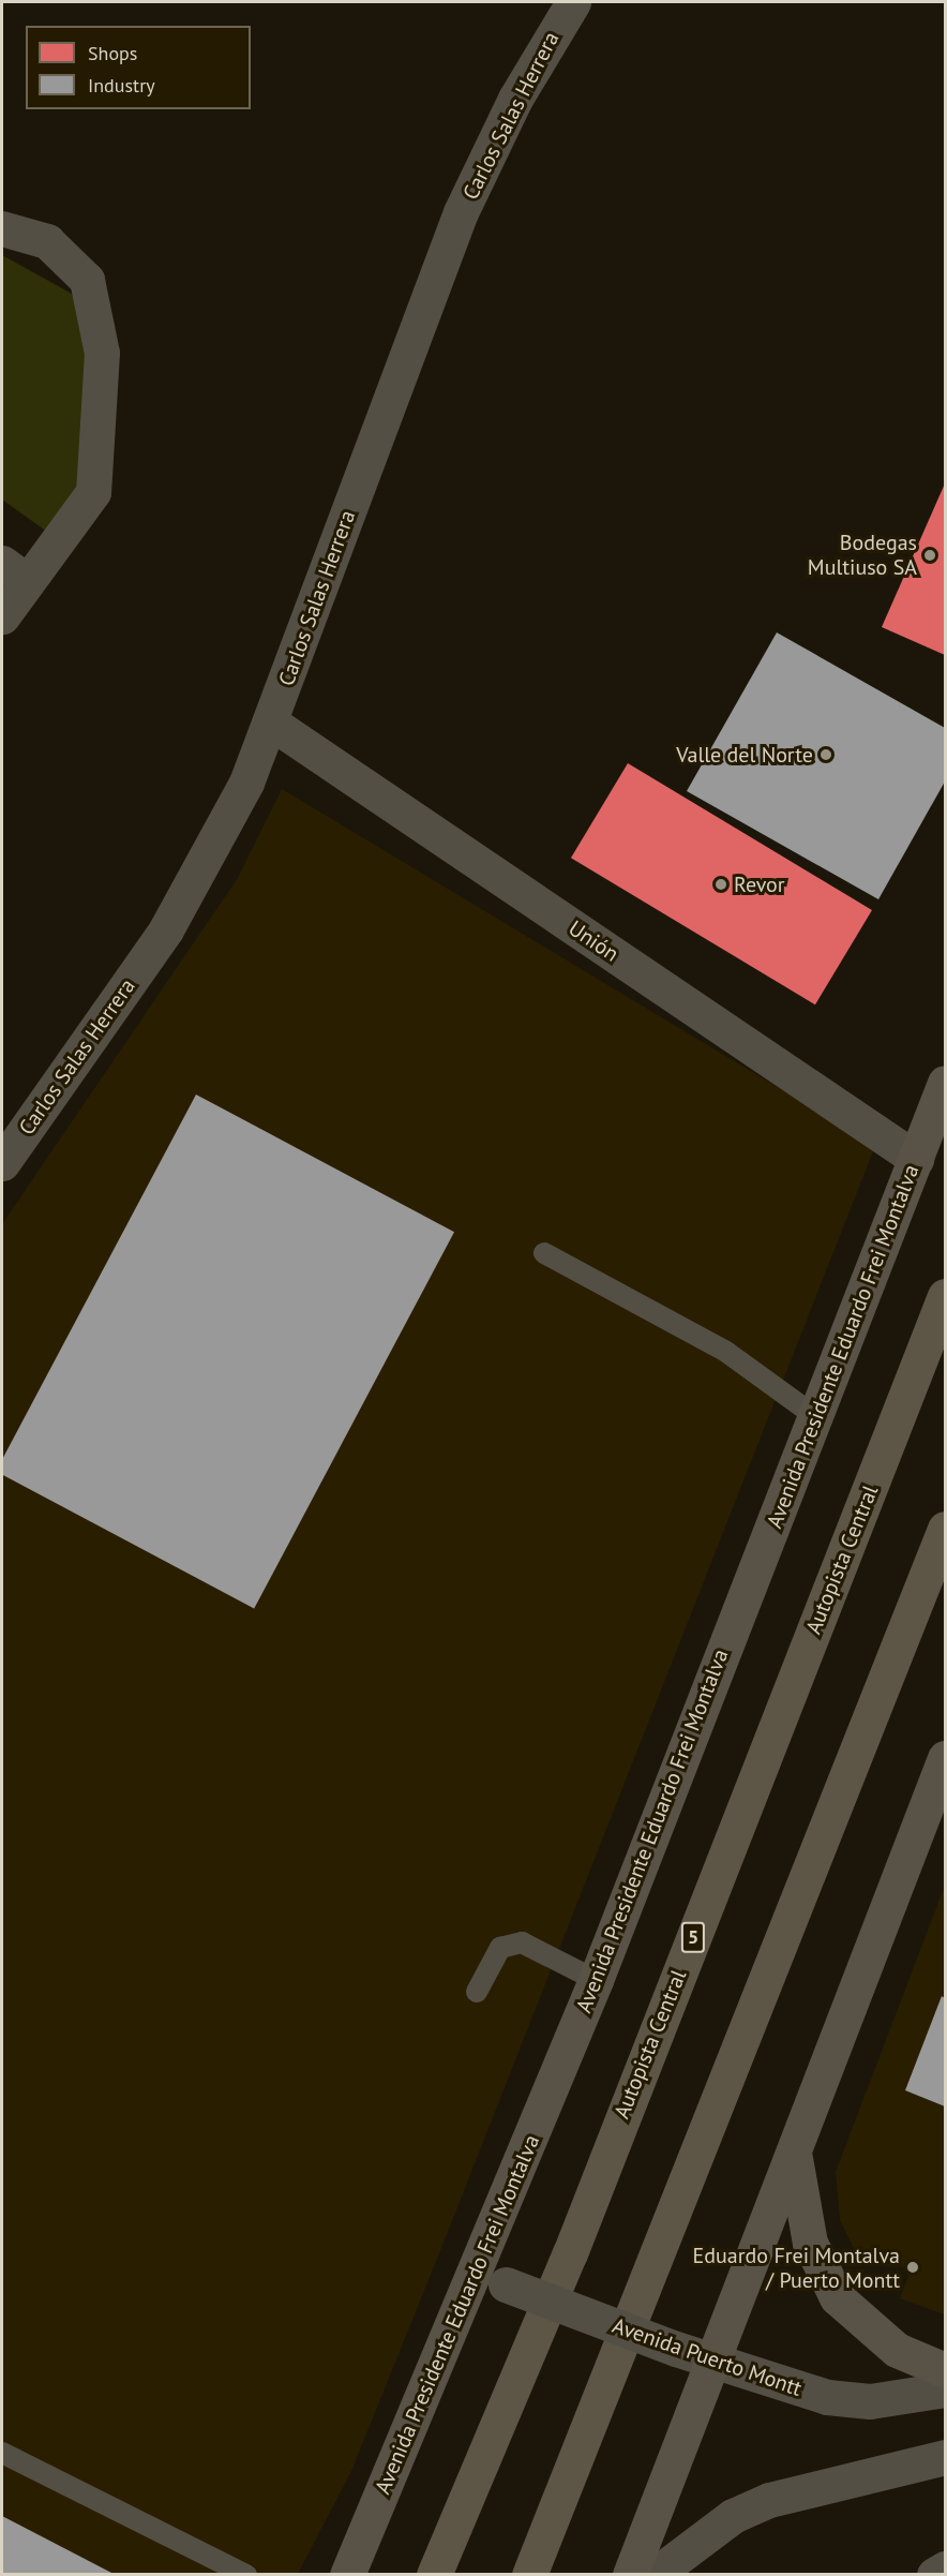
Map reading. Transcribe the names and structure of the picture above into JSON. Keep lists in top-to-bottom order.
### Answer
{
  "streets": {
    "highway": ["Autopista Central", "5"],
    "main road": ["Avenida Presidente Eduardo Frei Montalva"],
    "street": ["Carlos Salas Herrera", "Unión", "Avenida Puerto Montt"]
  },
  "crossings": [
    ["Carlos Salas Herrera", "Unión"],
    ["Unión", "Avenida Presidente Eduardo Frei Montalva"],
    ["Avenida Presidente Eduardo Frei Montalva", "Avenida Puerto Montt"]
  ],
  "places": [
    "Bodegas Multiuso SA",
    "Valle del Norte",
    "Revor",
    "Eduardo Frei Montalva / Puerto Montt"
  ],
  "legend": ["Shops", "Industry"]
}
